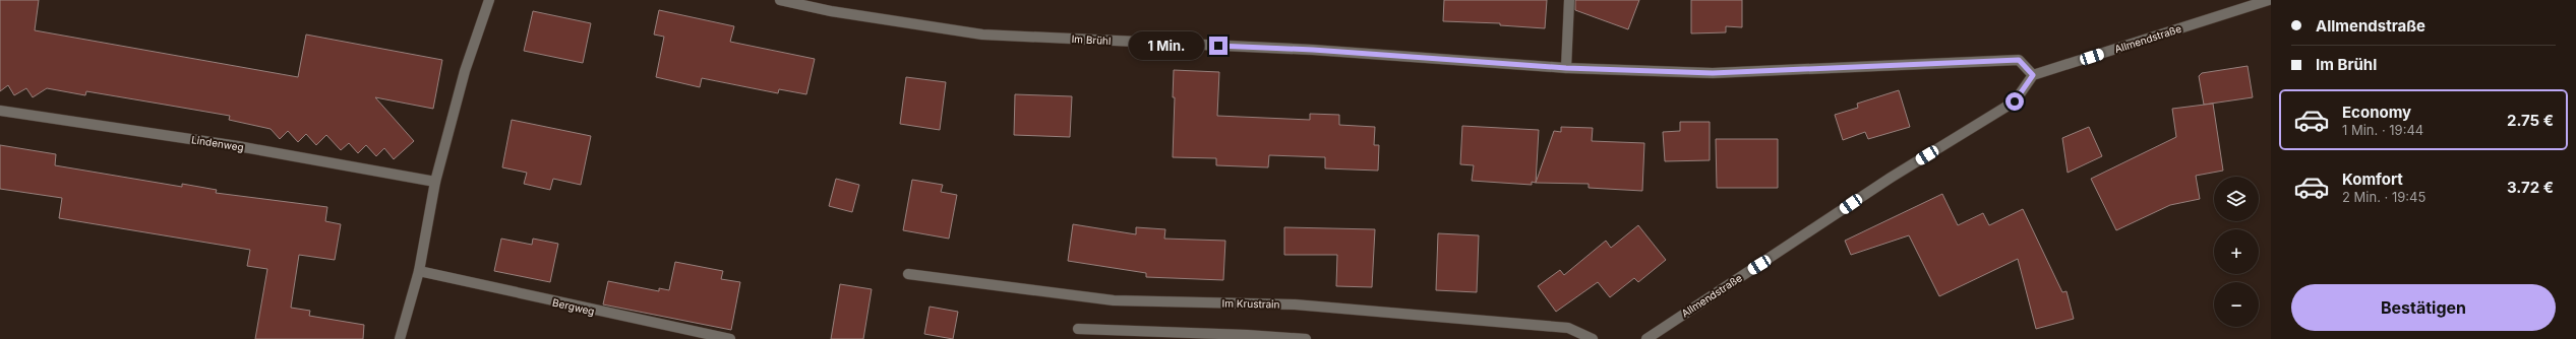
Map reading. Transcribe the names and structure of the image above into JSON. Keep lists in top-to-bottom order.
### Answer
{
  "streets": {
    "street": [
      "Allmendstraße",
      "Im Brühl",
      "Lindenweg",
      "Im Krustrain",
      "Bergweg"
    ]
  },
  "crossings": [
    ["Allmendstraße", "Im Brühl"]
  ],
  "page": {
    "banner": ["Allmendstraße", "Im Brühl"],
    "bubble": "1 Min.",
    "list": [
      {
        "name": "Economy",
        "note": "1 Min. · 19:44",
        "value": "2.75 €"
      },
      {
        "name": "Komfort",
        "note": "2 Min. · 19:45",
        "value": "3.72 €"
      }
    ],
    "map_buttons": ["+", "−"],
    "buttons": "Bestätigen"
  }
}
